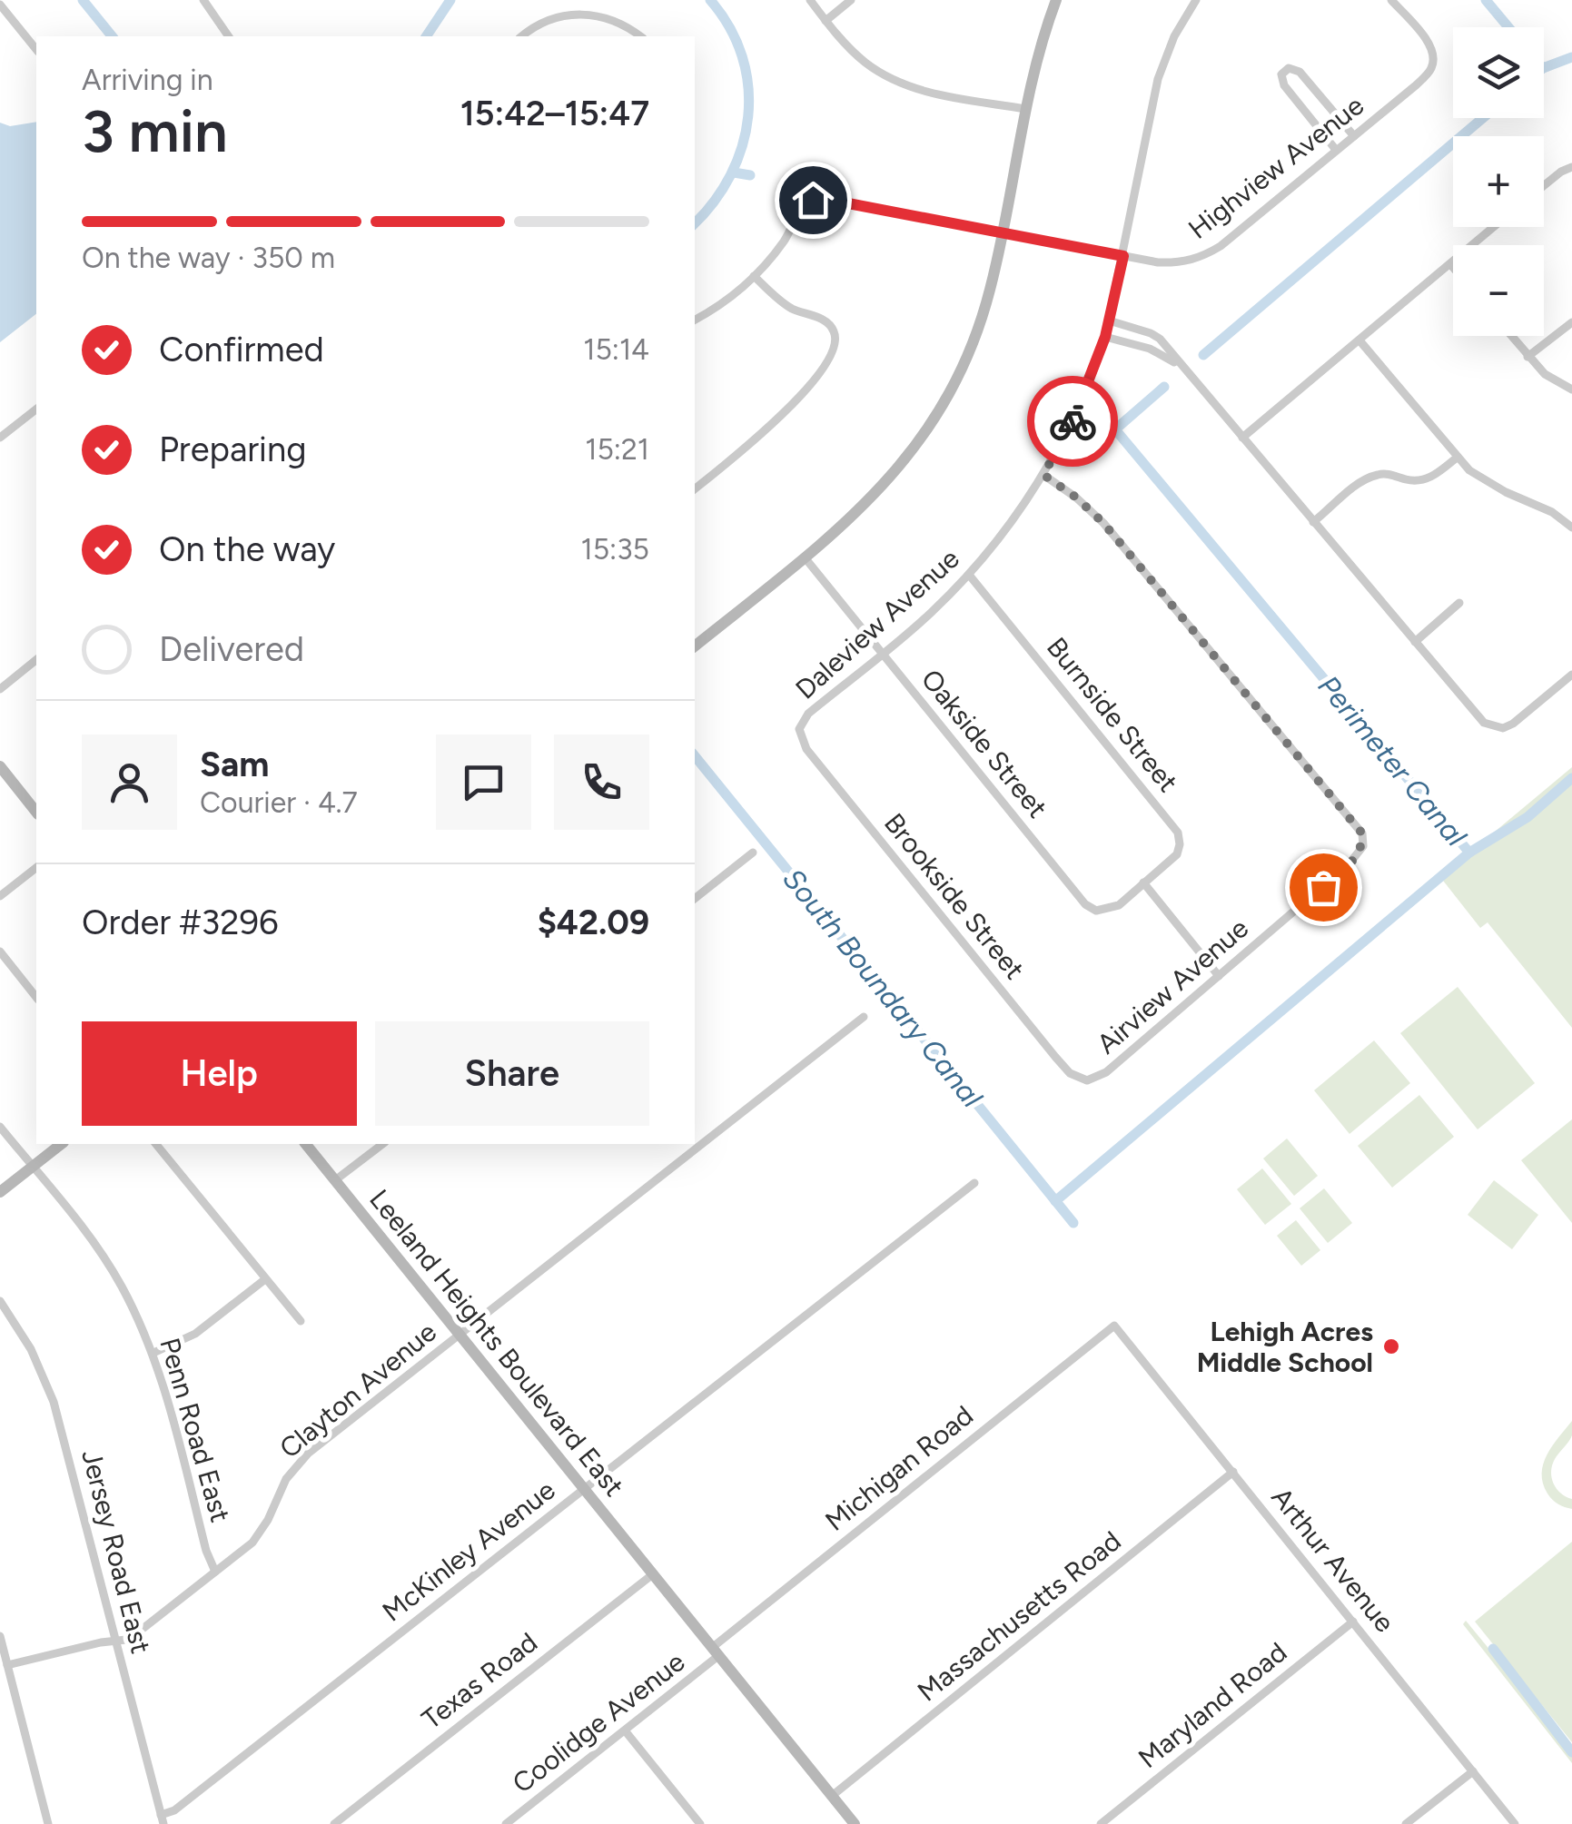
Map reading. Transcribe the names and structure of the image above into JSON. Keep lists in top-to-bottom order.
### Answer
{
  "streets": {
    "main road": ["Leeland Heights Boulevard East"],
    "street": [
      "Highview Avenue",
      "Daleview Avenue",
      "Burnside Street",
      "Oakside Street",
      "Brookside Street",
      "Airview Avenue",
      "Clayton Avenue",
      "Penn Road East",
      "Michigan Road",
      "McKinley Avenue",
      "Jersey Road East",
      "Arthur Avenue",
      "Massachusetts Road",
      "Texas Road",
      "Maryland Road",
      "Coolidge Avenue"
    ]
  },
  "crossings": [
    ["Highview Avenue", "Daleview Avenue"],
    ["Daleview Avenue", "Burnside Street"],
    ["Daleview Avenue", "Oakside Street"],
    ["Daleview Avenue", "Brookside Street"],
    ["Daleview Avenue", "Airview Avenue"],
    ["Burnside Street", "Oakside Street"],
    ["Brookside Street", "Airview Avenue"],
    ["Leeland Heights Boulevard East", "Clayton Avenue"],
    ["Leeland Heights Boulevard East", "Michigan Road"],
    ["Leeland Heights Boulevard East", "McKinley Avenue"],
    ["Leeland Heights Boulevard East", "Massachusetts Road"],
    ["Leeland Heights Boulevard East", "Texas Road"],
    ["Leeland Heights Boulevard East", "Coolidge Avenue"],
    ["Clayton Avenue", "Penn Road East"],
    ["Clayton Avenue", "Jersey Road East"],
    ["Michigan Road", "Arthur Avenue"],
    ["Michigan Road", "Coolidge Avenue"],
    ["McKinley Avenue", "Jersey Road East"],
    ["Arthur Avenue", "Massachusetts Road"],
    ["Arthur Avenue", "Maryland Road"]
  ],
  "water": ["Perimeter Canal", "South Boundary Canal"],
  "places": ["Lehigh Acres Middle School"],
  "page": {
    "map_buttons": ["+", "−"],
    "heading": ["3 min", "Arriving in", "15:42–15:47"],
    "panel": [
      "Sam",
      "Courier · 4.7",
      "Order #3296",
      "$42.09"
    ],
    "bar": "On the way · 350 m",
    "list": [
      ["Confirmed", "15:14"],
      ["Preparing", "15:21"],
      ["On the way", "15:35"],
      "Delivered"
    ],
    "buttons": ["Help", "Share"]
  }
}
